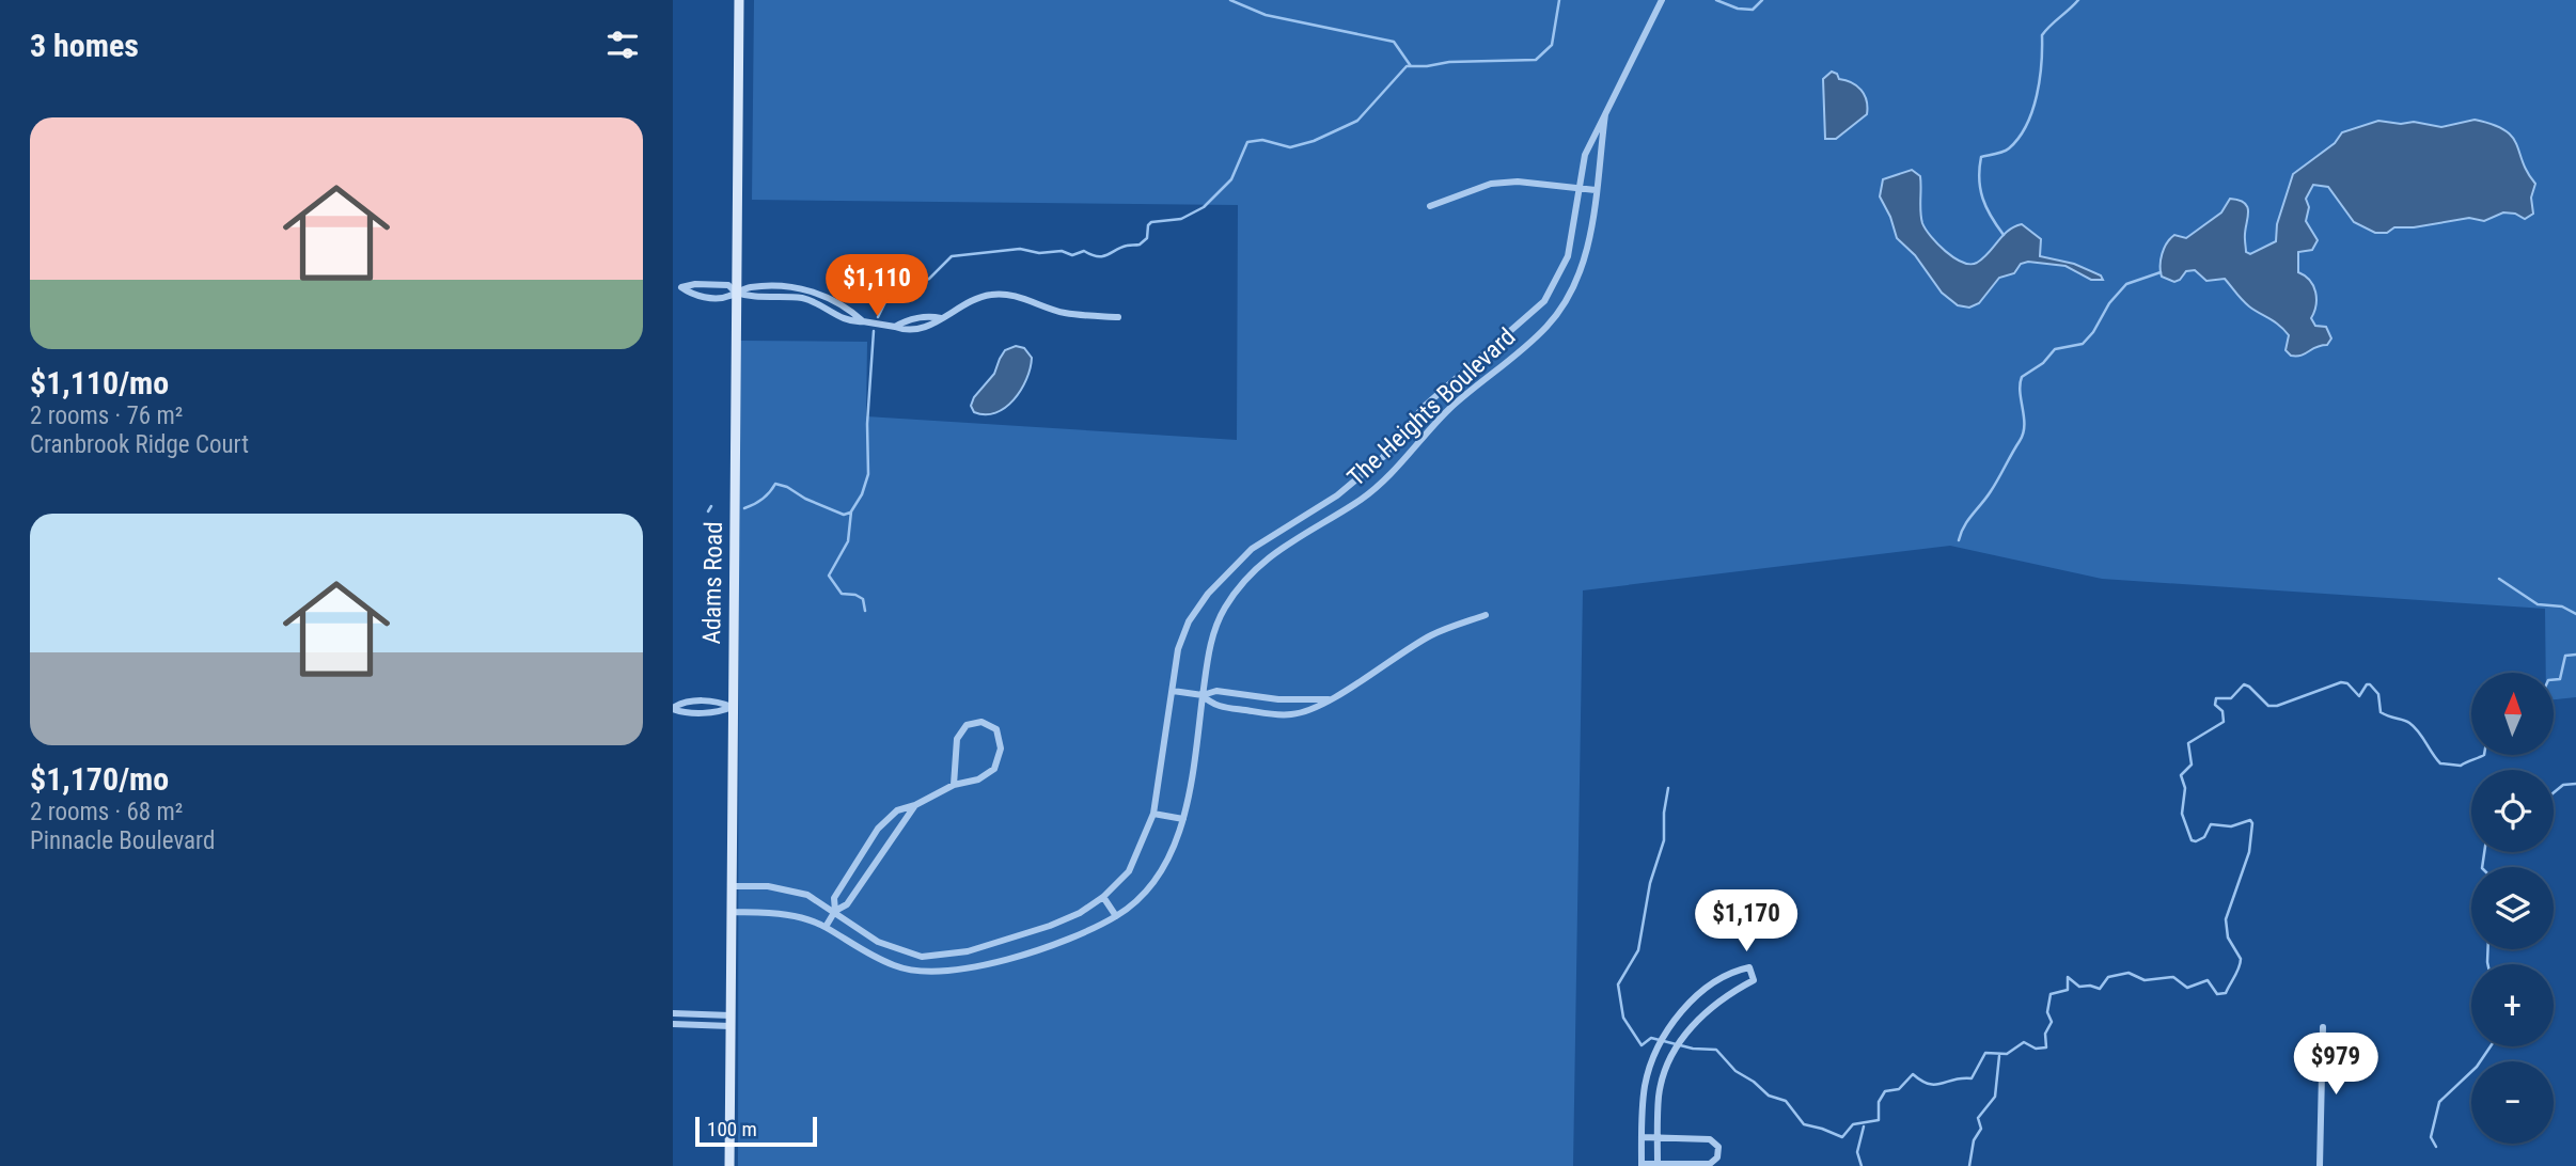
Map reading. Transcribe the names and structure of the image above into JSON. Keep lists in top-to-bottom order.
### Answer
{
  "streets": {
    "main road": ["Adams Road"],
    "street": ["The Heights Boulevard"]
  },
  "crossings": [
    ["The Heights Boulevard", "Adams Road"]
  ],
  "scale_bar": "100 m",
  "north": "top",
  "page": {
    "heading": "3 homes",
    "list": [
      {
        "name": "$1,110/mo",
        "note": "2 rooms · 76 m² · Cranbrook Ridge Court"
      },
      {
        "name": "$1,170/mo",
        "note": "2 rooms · 68 m² · Pinnacle Boulevard"
      }
    ],
    "price": ["$1,110", "$1,170", "$979"],
    "map_buttons": ["+", "−"],
    "scale": "100 m"
  }
}
